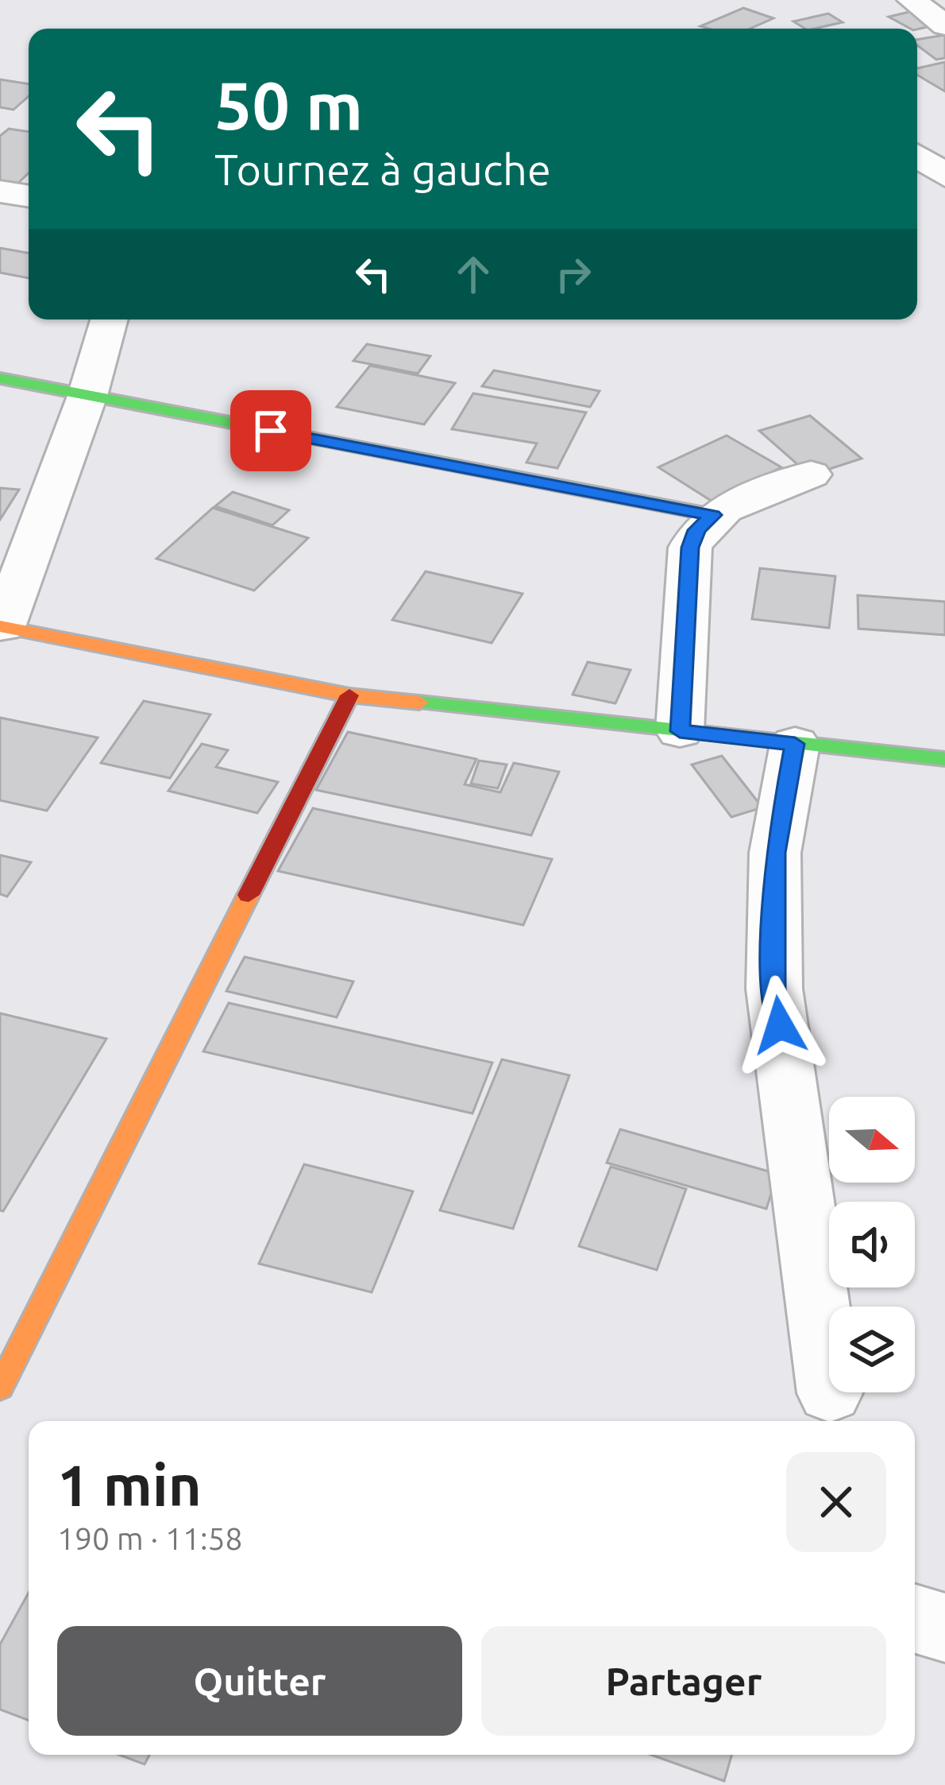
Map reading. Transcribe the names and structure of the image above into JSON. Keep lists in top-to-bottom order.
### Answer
{
  "north": "right",
  "page": {
    "turn": ["50 m", "Tournez à gauche"],
    "heading": ["1 min", "190 m · 11:58"],
    "buttons": ["Quitter", "Partager"]
  }
}
